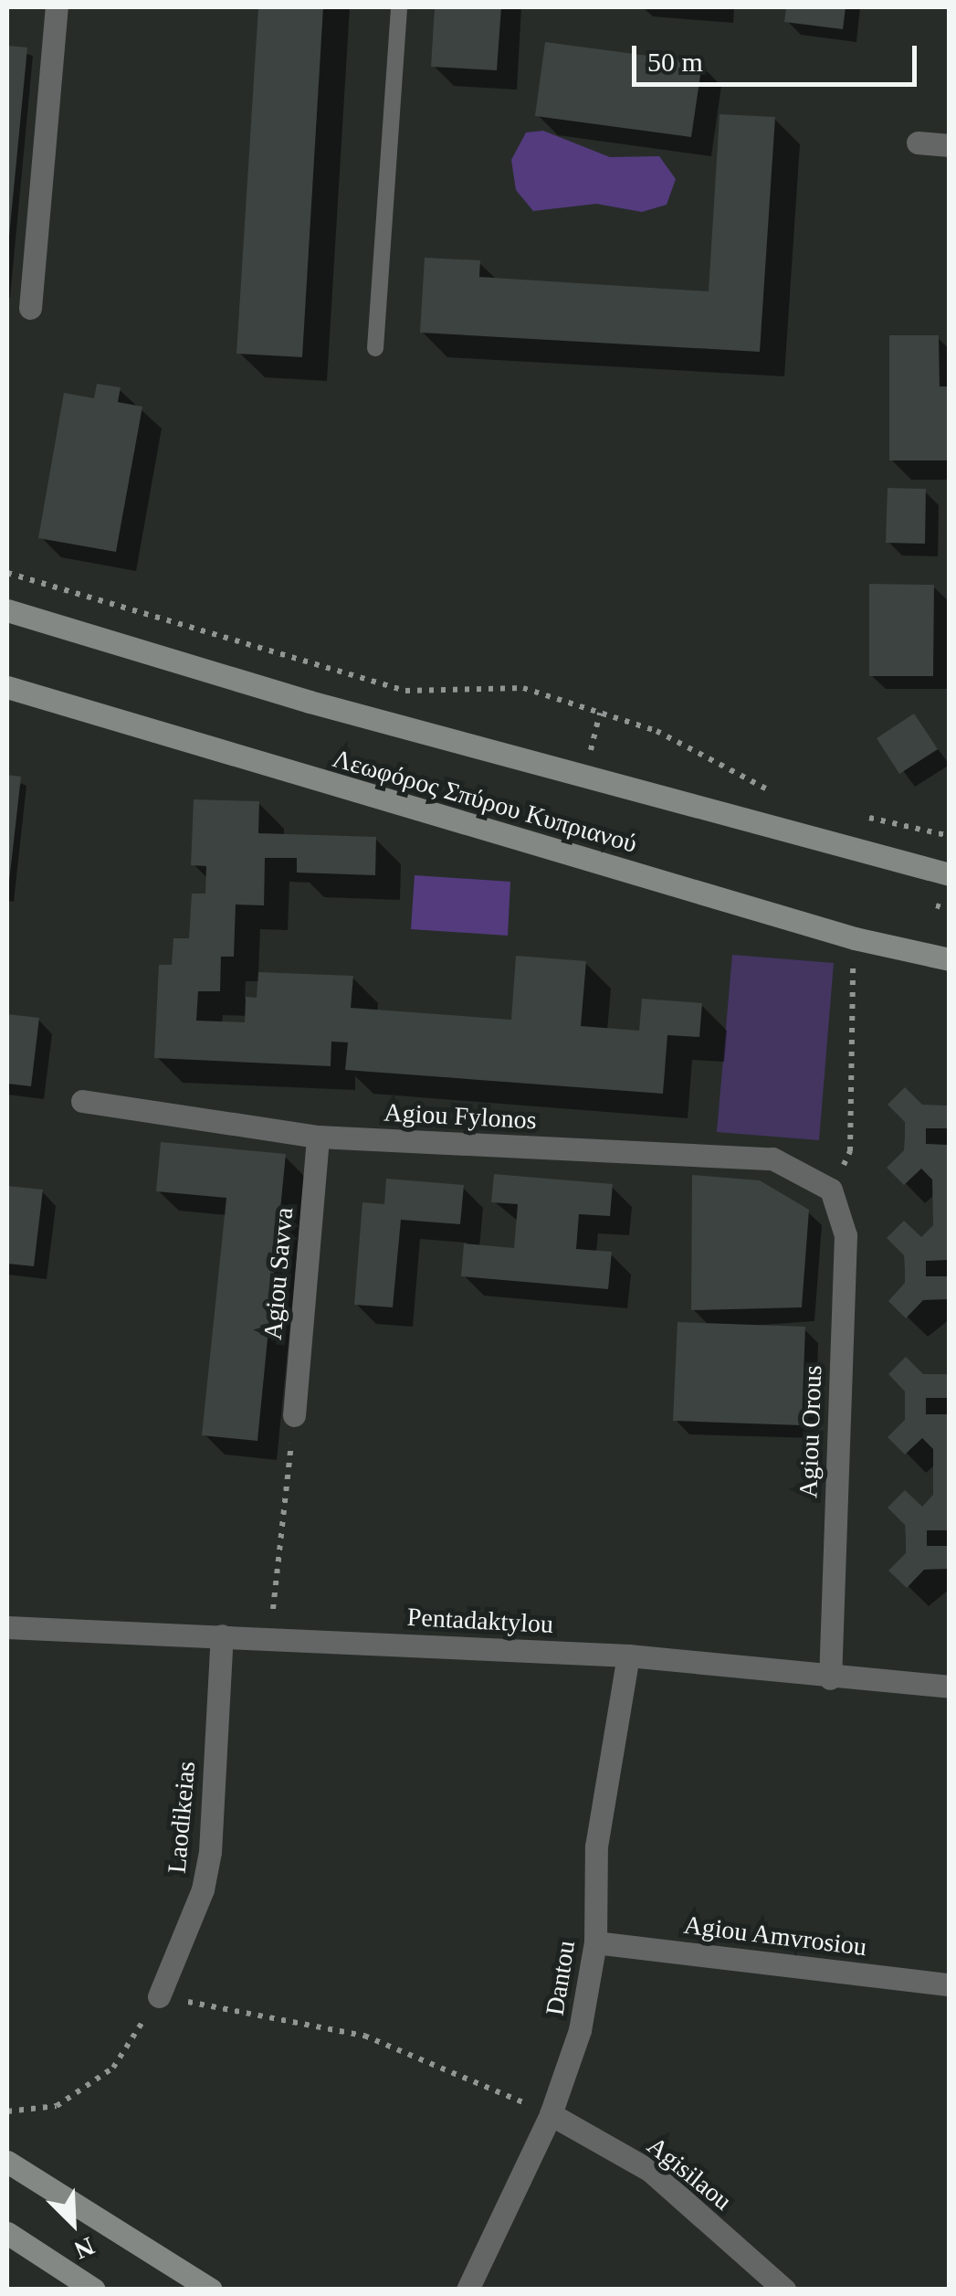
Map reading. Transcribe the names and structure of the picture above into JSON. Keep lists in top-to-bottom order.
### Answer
{
  "streets": {
    "main road": ["Λεωφόρος Σπύρου Κυπριανού"],
    "street": [
      "Agiou Fylonos",
      "Agiou Savva",
      "Agiou Orous",
      "Pentadaktylou",
      "Laodikeias",
      "Agiou Amvrosiou",
      "Dantou",
      "Agisilaou"
    ]
  },
  "crossings": [
    ["Agiou Fylonos", "Agiou Savva"],
    ["Agiou Fylonos", "Agiou Orous"],
    ["Agiou Orous", "Pentadaktylou"],
    ["Pentadaktylou", "Laodikeias"],
    ["Pentadaktylou", "Dantou"],
    ["Agiou Amvrosiou", "Dantou"],
    ["Dantou", "Agisilaou"]
  ],
  "scale_bar": "50 m",
  "north": "bottom right"
}
